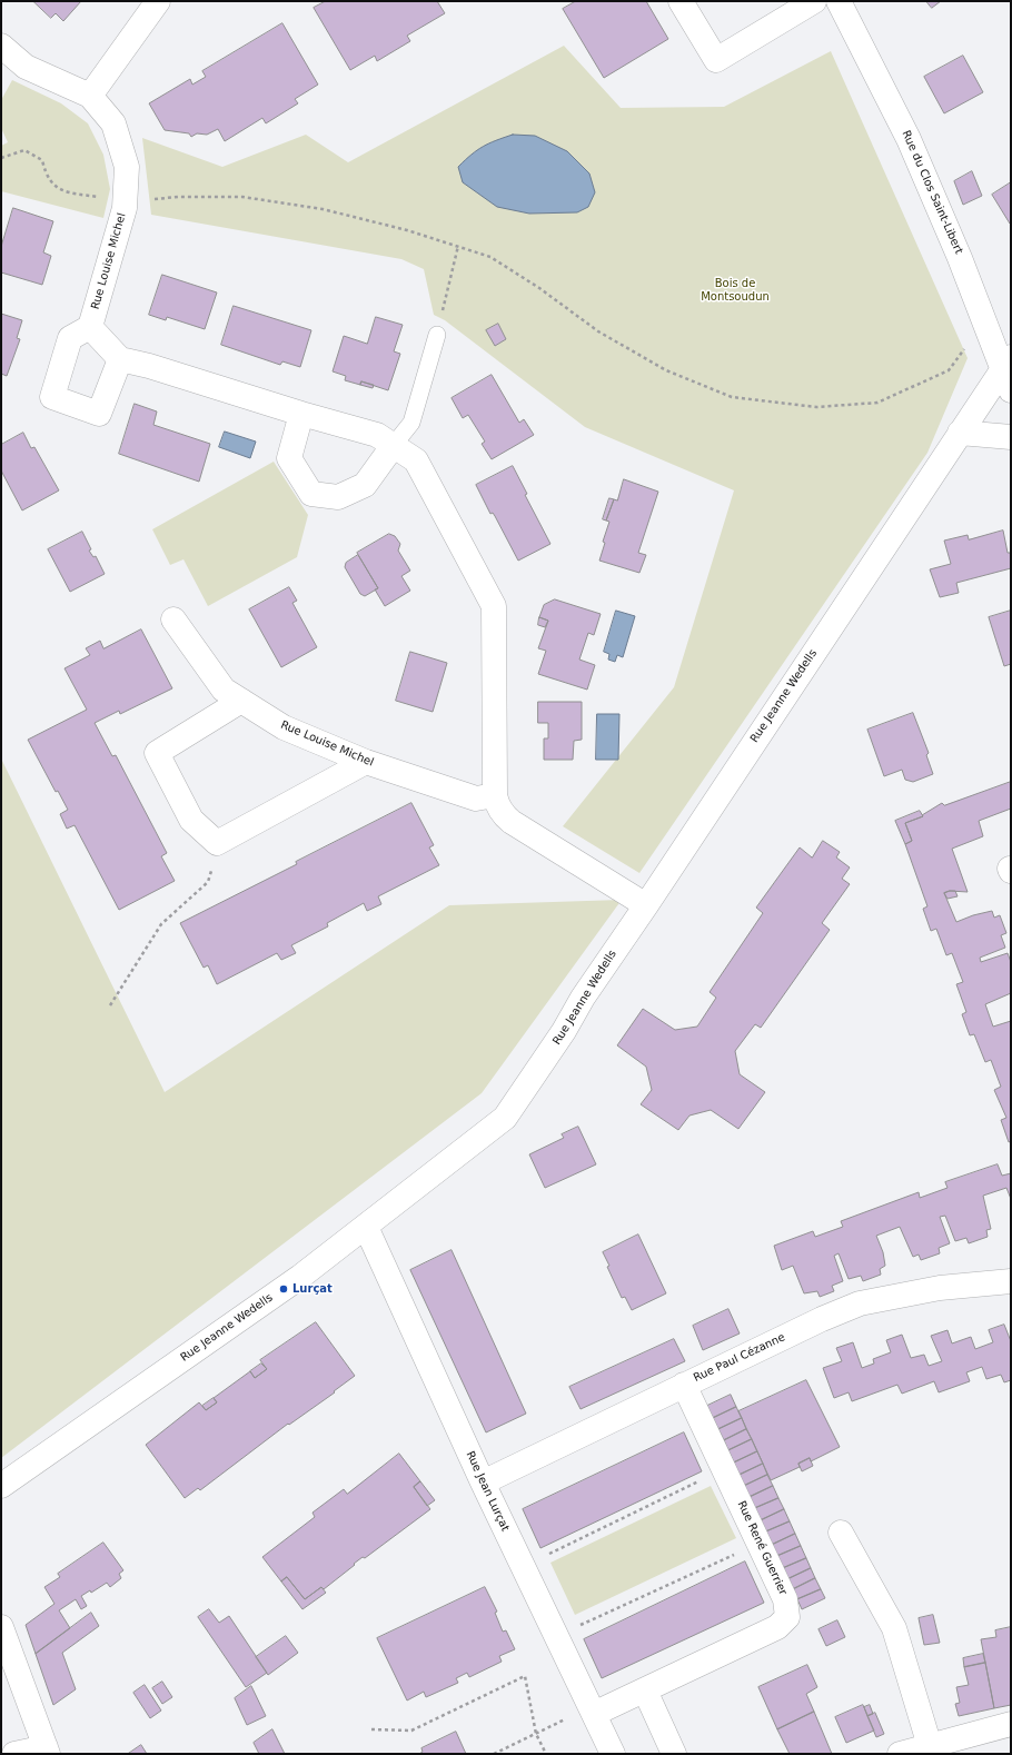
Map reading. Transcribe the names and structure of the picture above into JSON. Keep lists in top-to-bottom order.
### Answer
{
  "streets": {
    "street": [
      "Rue du Clos Saint-Libert",
      "Rue Louise Michel",
      "Rue Jeanne Wedells",
      "Rue Paul Cézanne",
      "Rue Jean Lurçat",
      "Rue René Guerrier"
    ]
  },
  "crossings": [
    ["Rue du Clos Saint-Libert", "Rue Jeanne Wedells"],
    ["Rue Jeanne Wedells", "Rue Jean Lurçat"],
    ["Rue Paul Cézanne", "Rue Jean Lurçat"],
    ["Rue Paul Cézanne", "Rue René Guerrier"],
    ["Rue Jean Lurçat", "Rue René Guerrier"]
  ],
  "parks": ["Bois de Montsoudun"],
  "places": ["Lurçat"]
}
